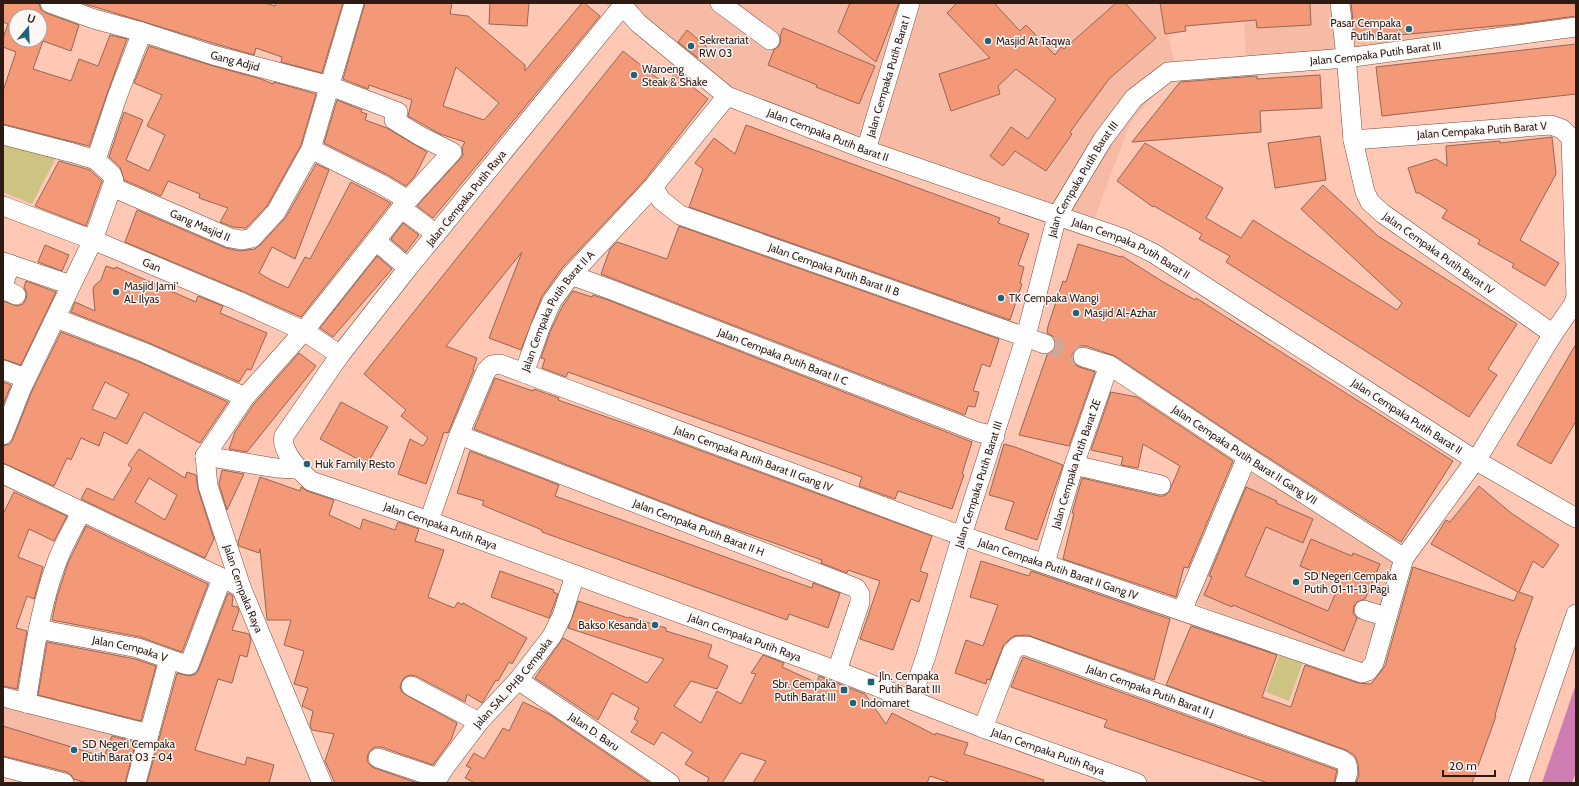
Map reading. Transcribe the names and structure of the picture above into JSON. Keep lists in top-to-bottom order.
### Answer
{
  "streets": {
    "street": [
      "Jalan Cempaka Putih Barat III",
      "Gang Adjid",
      "Jalan Cempaka Putih Barat I",
      "Jalan Cempaka Putih Barat V",
      "Jalan Cempaka Putih Barat II",
      "Jalan Cempaka Putih Raya",
      "Gang Masjid II",
      "Jalan Cempaka Putih Barat IV",
      "Gan",
      "Jalan Cempaka Putih Barat II B",
      "Jalan Cempaka Putih Barat II A",
      "Jalan Cempaka Putih Barat II C",
      "Jalan Cempaka Putih Barat II Gang VII",
      "Jalan Cempaka Putih Barat II Gang IV",
      "Jalan Cempaka Putih Barat 2E",
      "Jalan Cempaka Putih Barat II H",
      "Jalan Cempaka Raya",
      "Jalan Cempaka V",
      "Jalan SAL. PHB Cempaka",
      "Jalan Cempaka Putih Barat II J",
      "Jalan D. Baru"
    ]
  },
  "crossings": [
    ["Jalan Cempaka Putih Barat III", "Jalan Cempaka Putih Barat II"],
    ["Jalan Cempaka Putih Barat III", "Jalan Cempaka Putih Raya"],
    ["Jalan Cempaka Putih Barat III", "Jalan Cempaka Putih Barat IV"],
    ["Jalan Cempaka Putih Barat III", "Jalan Cempaka Putih Barat II B"],
    ["Jalan Cempaka Putih Barat III", "Jalan Cempaka Putih Barat II C"],
    ["Jalan Cempaka Putih Barat III", "Jalan Cempaka Putih Barat II Gang IV"],
    ["Gang Adjid", "Gang Masjid II"],
    ["Jalan Cempaka Putih Barat I", "Jalan Cempaka Putih Barat II"],
    ["Jalan Cempaka Putih Barat V", "Jalan Cempaka Putih Barat IV"],
    ["Jalan Cempaka Putih Barat II", "Jalan Cempaka Putih Raya"],
    ["Jalan Cempaka Putih Barat II", "Jalan Cempaka Putih Barat II A"],
    ["Jalan Cempaka Putih Barat II", "Jalan Cempaka Putih Barat II Gang IV"],
    ["Jalan Cempaka Putih Raya", "Gan"],
    ["Jalan Cempaka Putih Raya", "Jalan Cempaka Putih Barat II A"],
    ["Jalan Cempaka Putih Raya", "Jalan Cempaka Putih Barat II H"],
    ["Jalan Cempaka Putih Raya", "Jalan SAL. PHB Cempaka"],
    ["Jalan Cempaka Putih Raya", "Jalan Cempaka Putih Barat II J"],
    ["Jalan Cempaka Putih Barat II B", "Jalan Cempaka Putih Barat II A"],
    ["Jalan Cempaka Putih Barat II A", "Jalan Cempaka Putih Barat II C"],
    ["Jalan Cempaka Putih Barat II A", "Jalan Cempaka Putih Barat II Gang IV"],
    ["Jalan Cempaka Putih Barat II A", "Jalan Cempaka Putih Barat II H"],
    ["Jalan Cempaka Putih Barat II Gang VII", "Jalan Cempaka Putih Barat II Gang IV"],
    ["Jalan Cempaka Putih Barat II Gang VII", "Jalan Cempaka Putih Barat 2E"],
    ["Jalan Cempaka Putih Barat II Gang IV", "Jalan Cempaka Putih Barat 2E"],
    ["Jalan SAL. PHB Cempaka", "Jalan D. Baru"]
  ],
  "places": {
    "other": [
      "Pasar Cempaka Putih Barat",
      "Masjid At Taqwa",
      "Sekretariat RW 03",
      "Waroeng Steak & Shake",
      "Masjid Jami' AL Ilyas",
      "TK Cempaka Wangi",
      "Masjid Al-Azhar",
      "Huk Family Resto",
      "SD Negeri Cempaka Putih 01-11-13 Pagi",
      "Bakso Kesanda",
      "Indomaret",
      "SD Negeri Cempaka Putih Barat 03 - 04"
    ],
    "transit": ["Jln. Cempaka Putih Barat III", "Sbr. Cempaka Putih Barat III"]
  },
  "scale_bar": "20 m",
  "north": "top"
}
